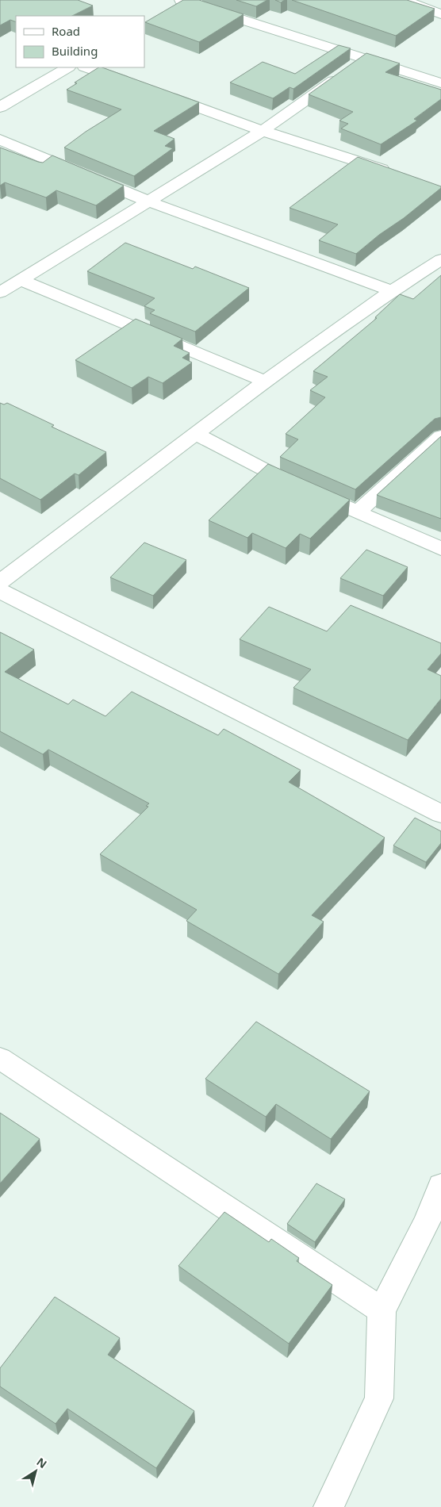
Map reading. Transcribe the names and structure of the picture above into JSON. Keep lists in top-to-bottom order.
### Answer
{
  "legend": ["Road", "Building"],
  "north": "top right"
}
